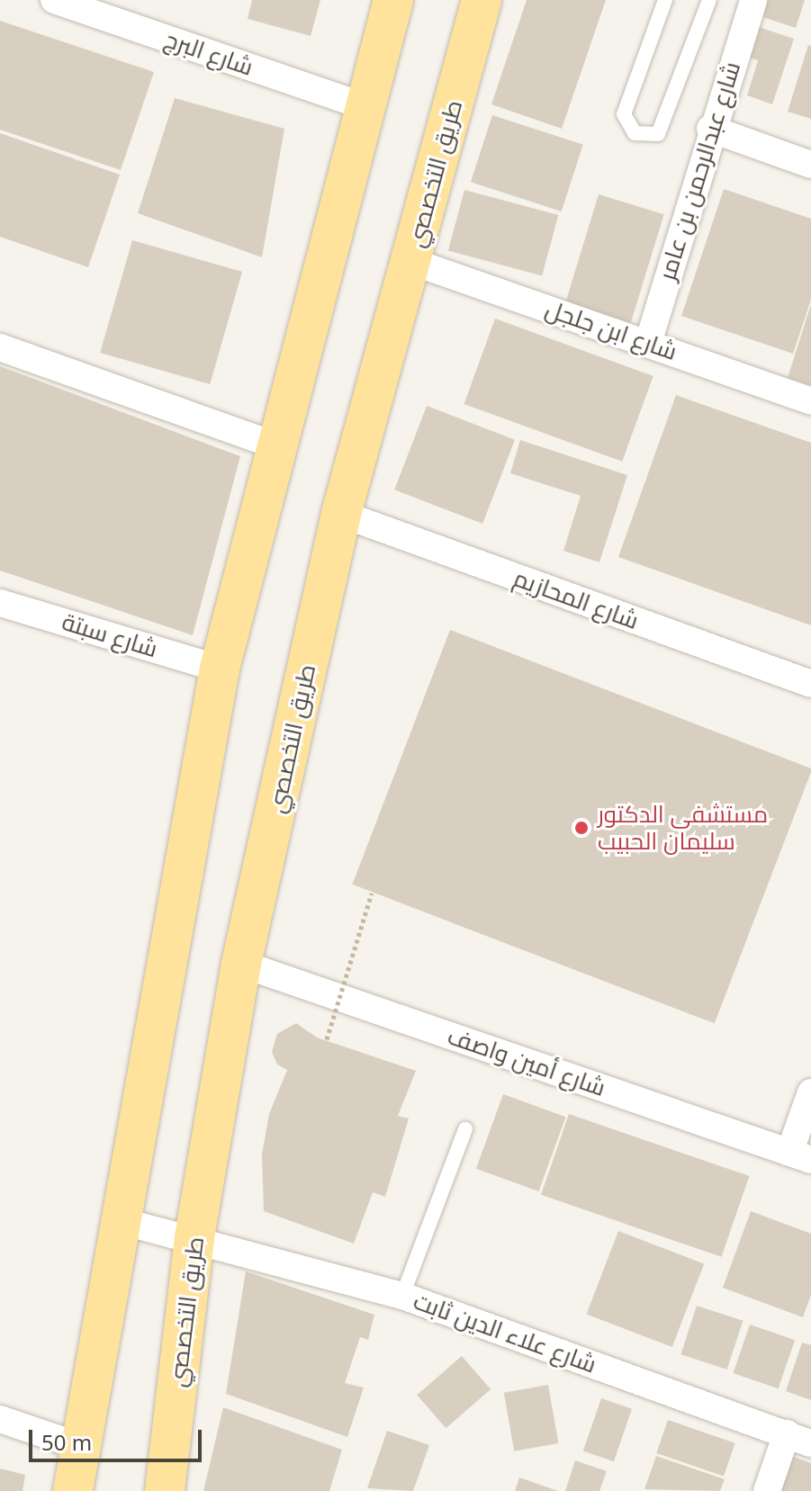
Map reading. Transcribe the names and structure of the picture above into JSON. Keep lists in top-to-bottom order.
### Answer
{
  "streets": {
    "main road": ["طريق التخصصي"],
    "street": [
      "شارع البرج",
      "شارع عبدالرحمن بن عامر",
      "شارع ابن جلجل",
      "شارع المحازيم",
      "شارع سبتة",
      "شارع أمين واصف",
      "شارع علاء الدين ثابت"
    ]
  },
  "crossings": [
    ["شارع عبدالرحمن بن عامر", "شارع ابن جلجل"],
    ["طريق التخصصي", "شارع ابن جلجل"],
    ["طريق التخصصي", "شارع المحازيم"],
    ["طريق التخصصي", "شارع أمين واصف"],
    ["طريق التخصصي", "شارع علاء الدين ثابت"]
  ],
  "places": ["مستشفى الدكتور سليمان الحبيب"],
  "scale_bar": "50 m"
}
